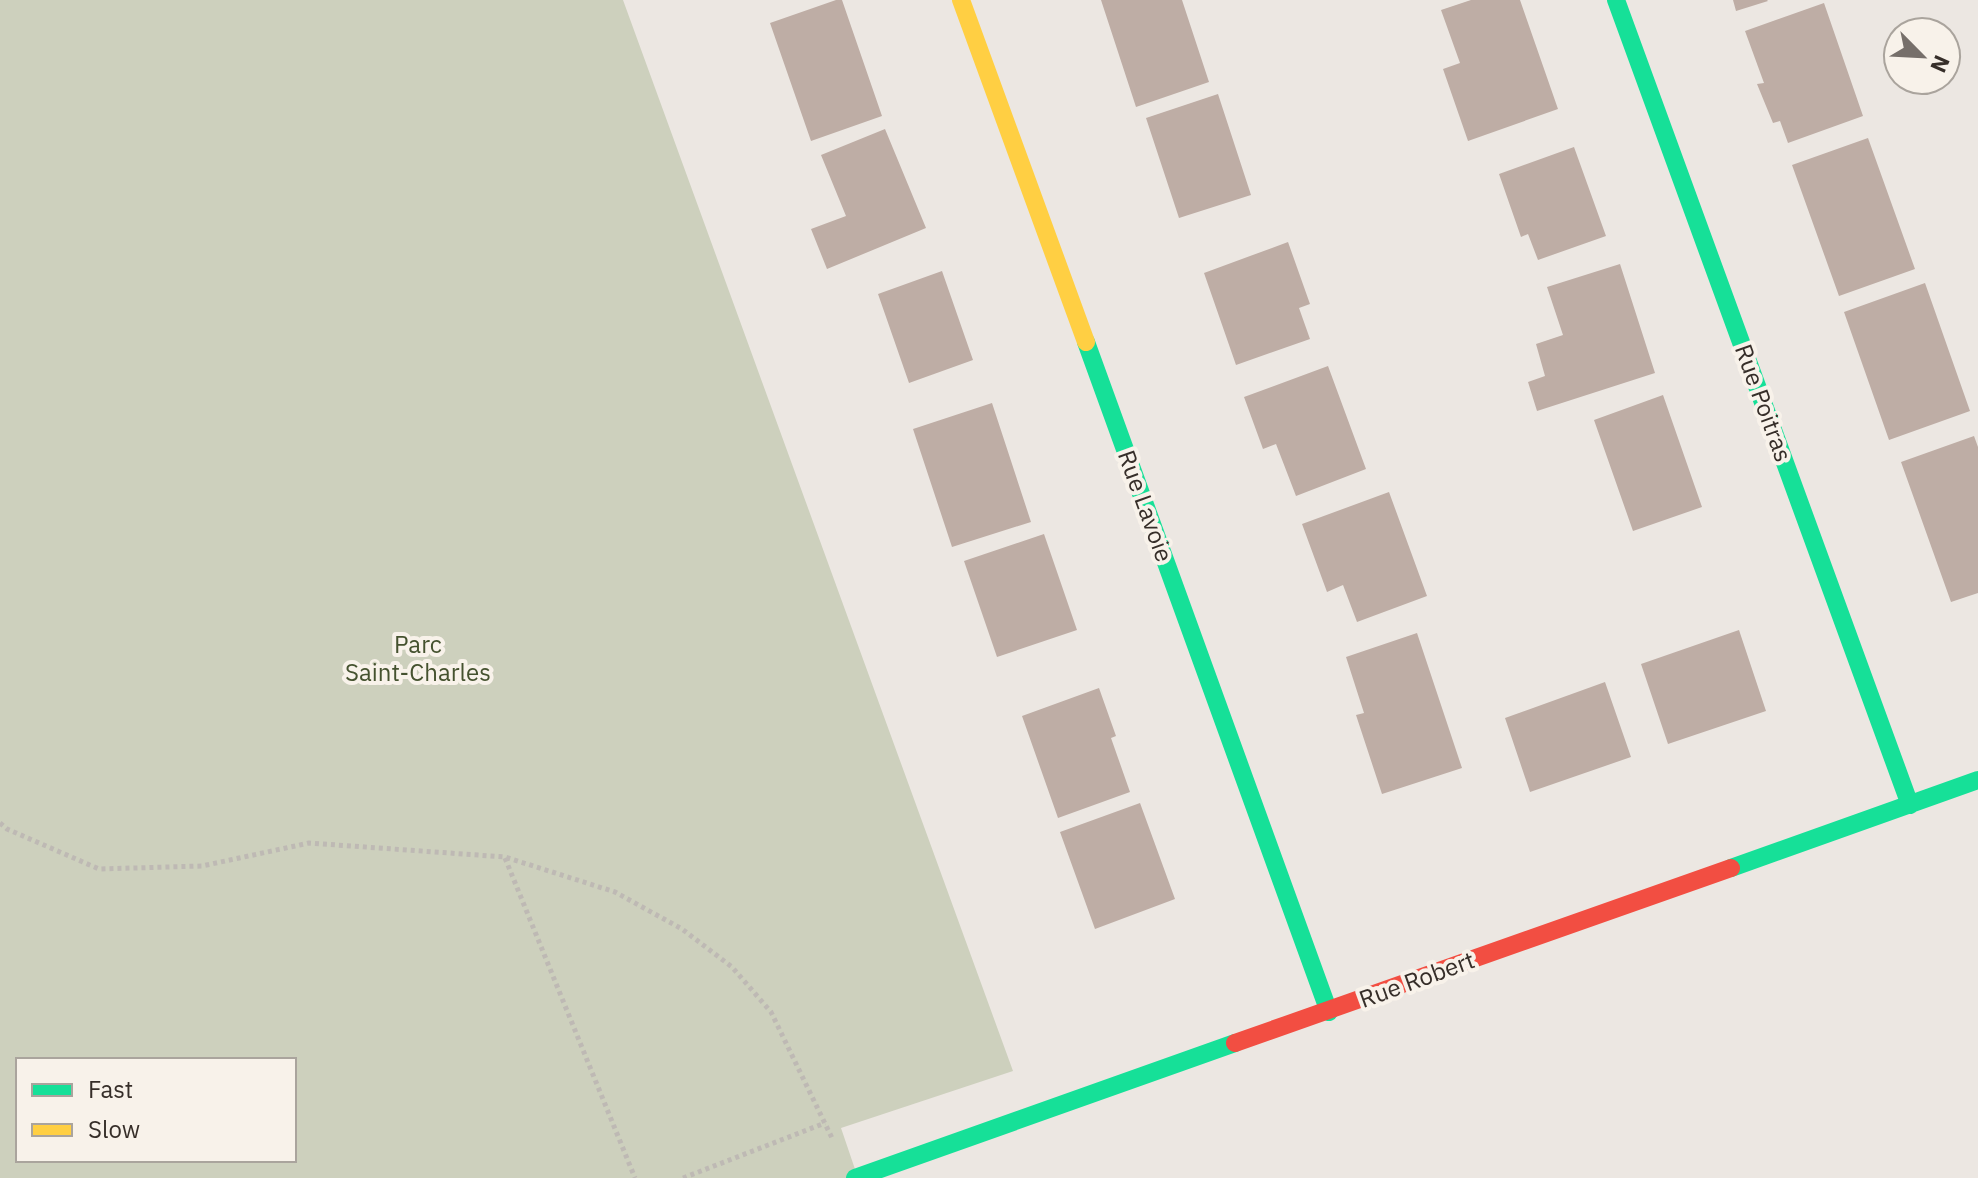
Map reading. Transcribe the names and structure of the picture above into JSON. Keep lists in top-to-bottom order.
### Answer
{
  "streets": {
    "street": ["Rue Poitras", "Rue Lavoie", "Rue Robert"]
  },
  "crossings": [
    ["Rue Poitras", "Rue Robert"],
    ["Rue Lavoie", "Rue Robert"]
  ],
  "parks": ["Parc Saint-Charles"],
  "legend": ["Fast", "Slow"],
  "north": "bottom right"
}
